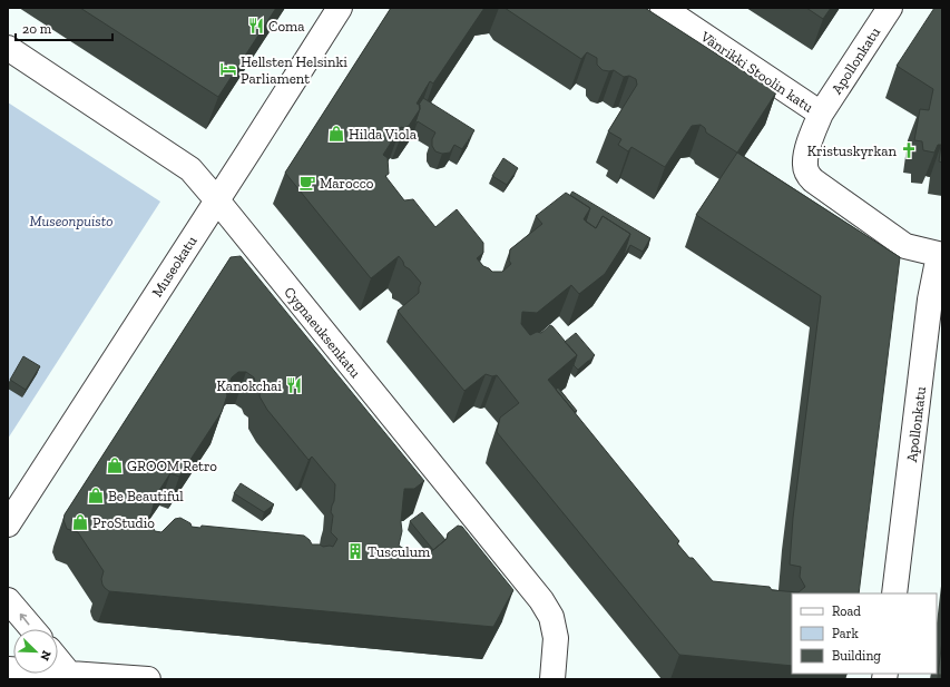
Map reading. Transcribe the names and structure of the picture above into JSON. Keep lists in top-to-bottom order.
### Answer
{
  "streets": {
    "street": [
      "Apollonkatu",
      "Vänrikki Stoolin katu",
      "Museokatu",
      "Cygnaeuksenkatu"
    ]
  },
  "crossings": [
    ["Apollonkatu", "Vänrikki Stoolin katu"],
    ["Museokatu", "Cygnaeuksenkatu"]
  ],
  "parks": ["Museonpuisto"],
  "places": {
    "restaurant": ["Coma", "Kanokchai"],
    "hotel": ["Hellsten Helsinki Parliament"],
    "shop": [
      "Hilda Viola",
      "GROOM Retro",
      "Be Beautiful",
      "ProStudio"
    ],
    "church": ["Kristuskyrkan"],
    "cafe": ["Marocco"],
    "building": ["Tusculum"]
  },
  "legend": ["Road", "Park", "Building"],
  "scale_bar": "20 m",
  "north": "bottom right"
}
